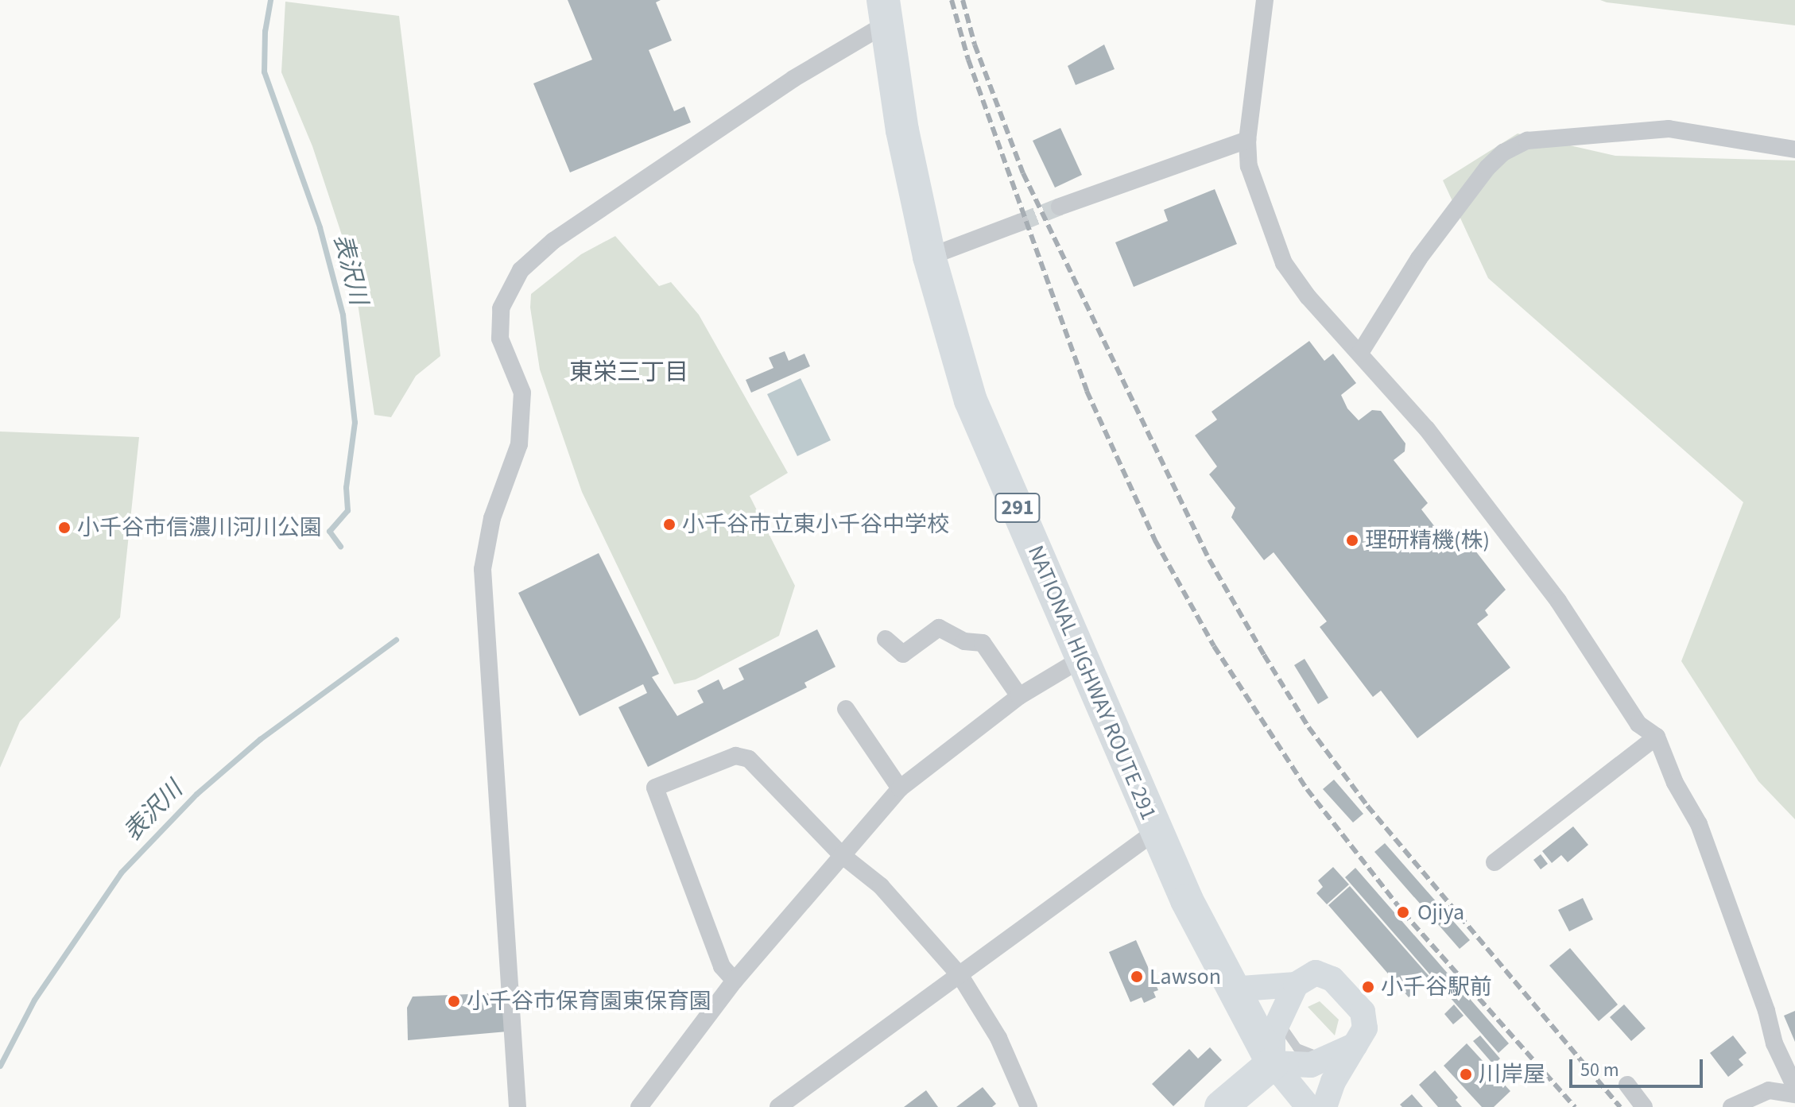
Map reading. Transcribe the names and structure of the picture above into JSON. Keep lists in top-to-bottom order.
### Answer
{
  "streets": {
    "highway": ["291", "NATIONAL HIGHWAY ROUTE 291"]
  },
  "districts": ["東栄三丁目"],
  "water": ["表沢川"],
  "places": [
    "小千谷市立東小千谷中学校",
    "小千谷市信濃川河川公園",
    "理研精機(株)",
    "Ojiya",
    "Lawson",
    "小千谷駅前",
    "小千谷市保育園東保育園",
    "川岸屋"
  ],
  "scale_bar": "50 m"
}
